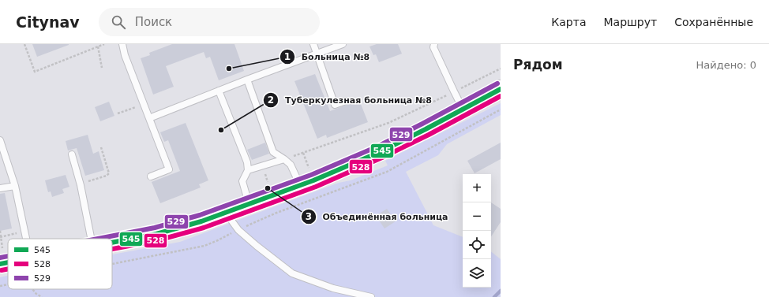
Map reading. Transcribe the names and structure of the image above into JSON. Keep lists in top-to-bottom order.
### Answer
{
  "places": ["Больница №8", "Туберкулезная больница №8", "Объединённая больница"],
  "lines": ["transit line 529", "transit line 545", "transit line 528"],
  "legend": ["545", "528", "529"],
  "page": {
    "header": "Citynav",
    "search": "Поиск",
    "nav": ["Карта", "Маршрут", "Сохранённые"],
    "heading": ["Рядом", "Найдено: 0"],
    "map_buttons": ["+", "−"]
  }
}
